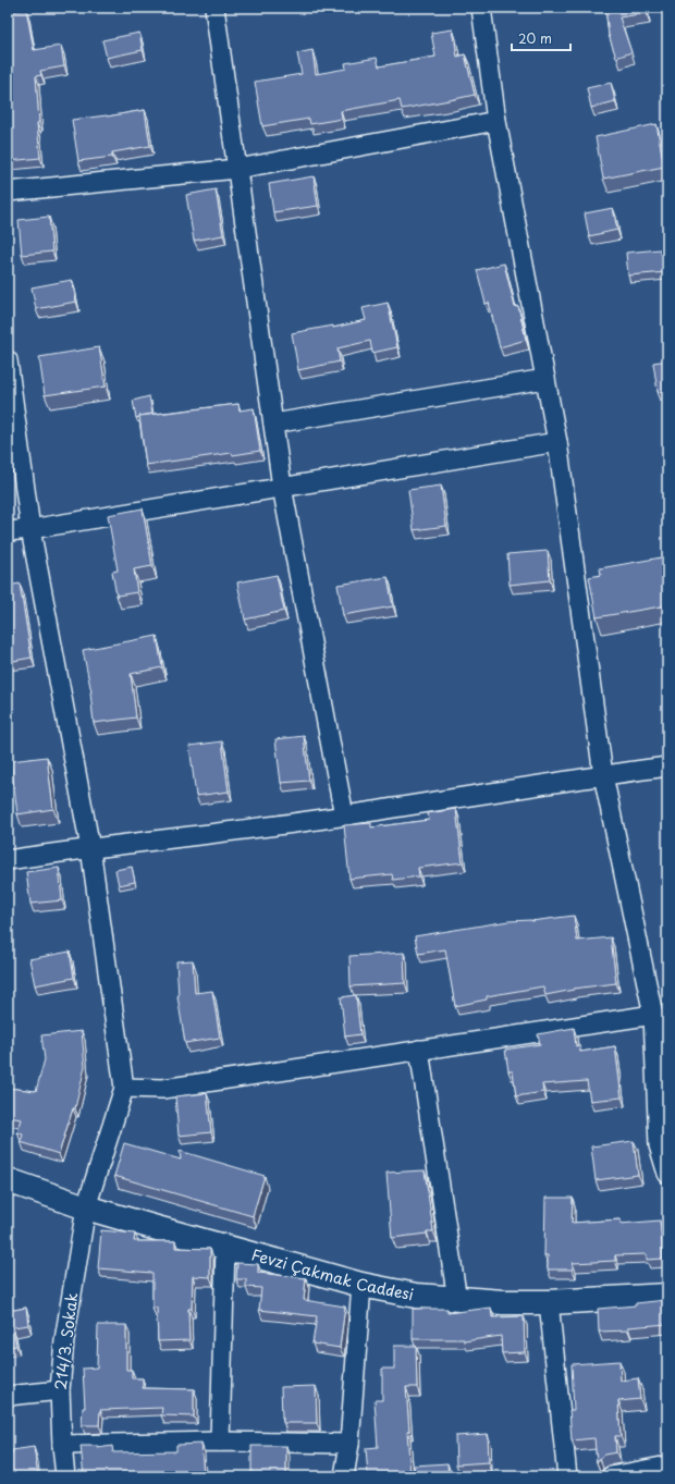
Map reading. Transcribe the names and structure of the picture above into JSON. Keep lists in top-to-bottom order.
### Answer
{
  "streets": {
    "main road": ["Fevzi Çakmak Caddesi"],
    "street": ["214/3. Sokak"]
  },
  "crossings": [
    ["Fevzi Çakmak Caddesi", "214/3. Sokak"]
  ],
  "scale_bar": "20 m"
}
